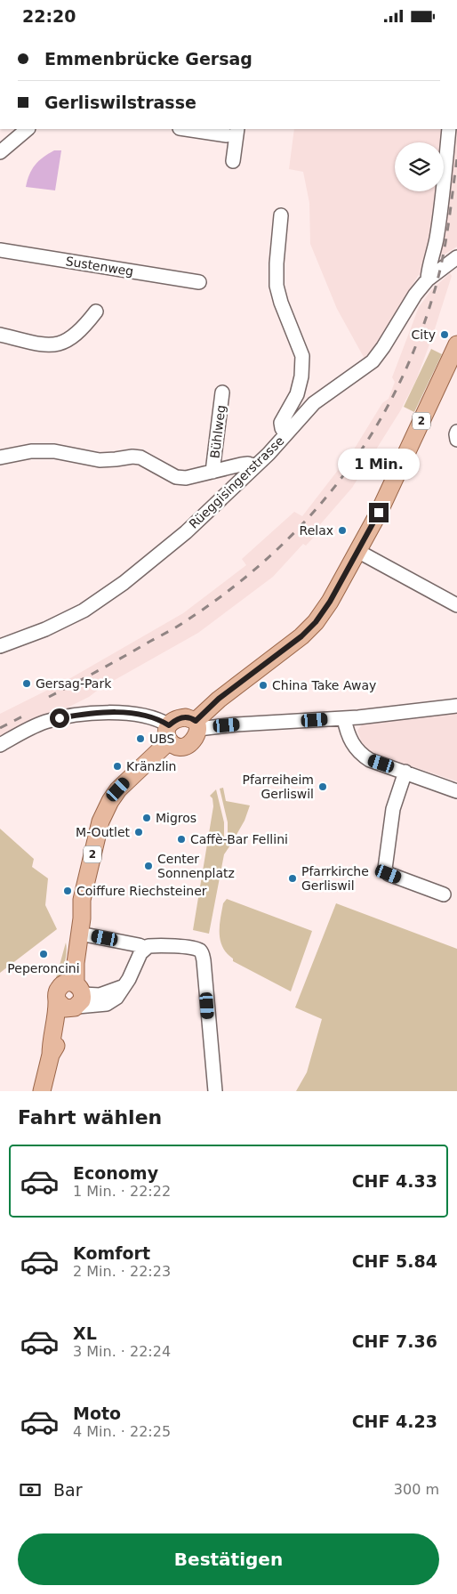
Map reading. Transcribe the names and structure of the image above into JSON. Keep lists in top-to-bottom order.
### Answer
{
  "streets": {
    "main road": ["2"],
    "street": ["Sustenweg", "Bühlweg", "Rüeggisingerstrasse"]
  },
  "places": [
    "City",
    "Relax",
    "Gersag-Park",
    "China Take Away",
    "UBS",
    "Kränzlin",
    "Pfarreiheim Gerliswil",
    "Migros",
    "M-Outlet",
    "Caffè-Bar Fellini",
    "Center Sonnenplatz",
    "Pfarrkirche Gerliswil",
    "Coiffure Riechsteiner",
    "Peperoncini"
  ],
  "page": {
    "status": "22:20",
    "banner": ["Emmenbrücke Gersag", "Gerliswilstrasse"],
    "bubble": "1 Min.",
    "heading": "Fahrt wählen",
    "list": [
      {
        "name": "Economy",
        "note": "1 Min. · 22:22",
        "value": "CHF 4.33"
      },
      {
        "name": "Komfort",
        "note": "2 Min. · 22:23",
        "value": "CHF 5.84"
      },
      {
        "name": "XL",
        "note": "3 Min. · 22:24",
        "value": "CHF 7.36"
      },
      {
        "name": "Moto",
        "note": "4 Min. · 22:25",
        "value": "CHF 4.23"
      }
    ],
    "pay": ["Bar", "300 m"],
    "buttons": "Bestätigen"
  }
}
